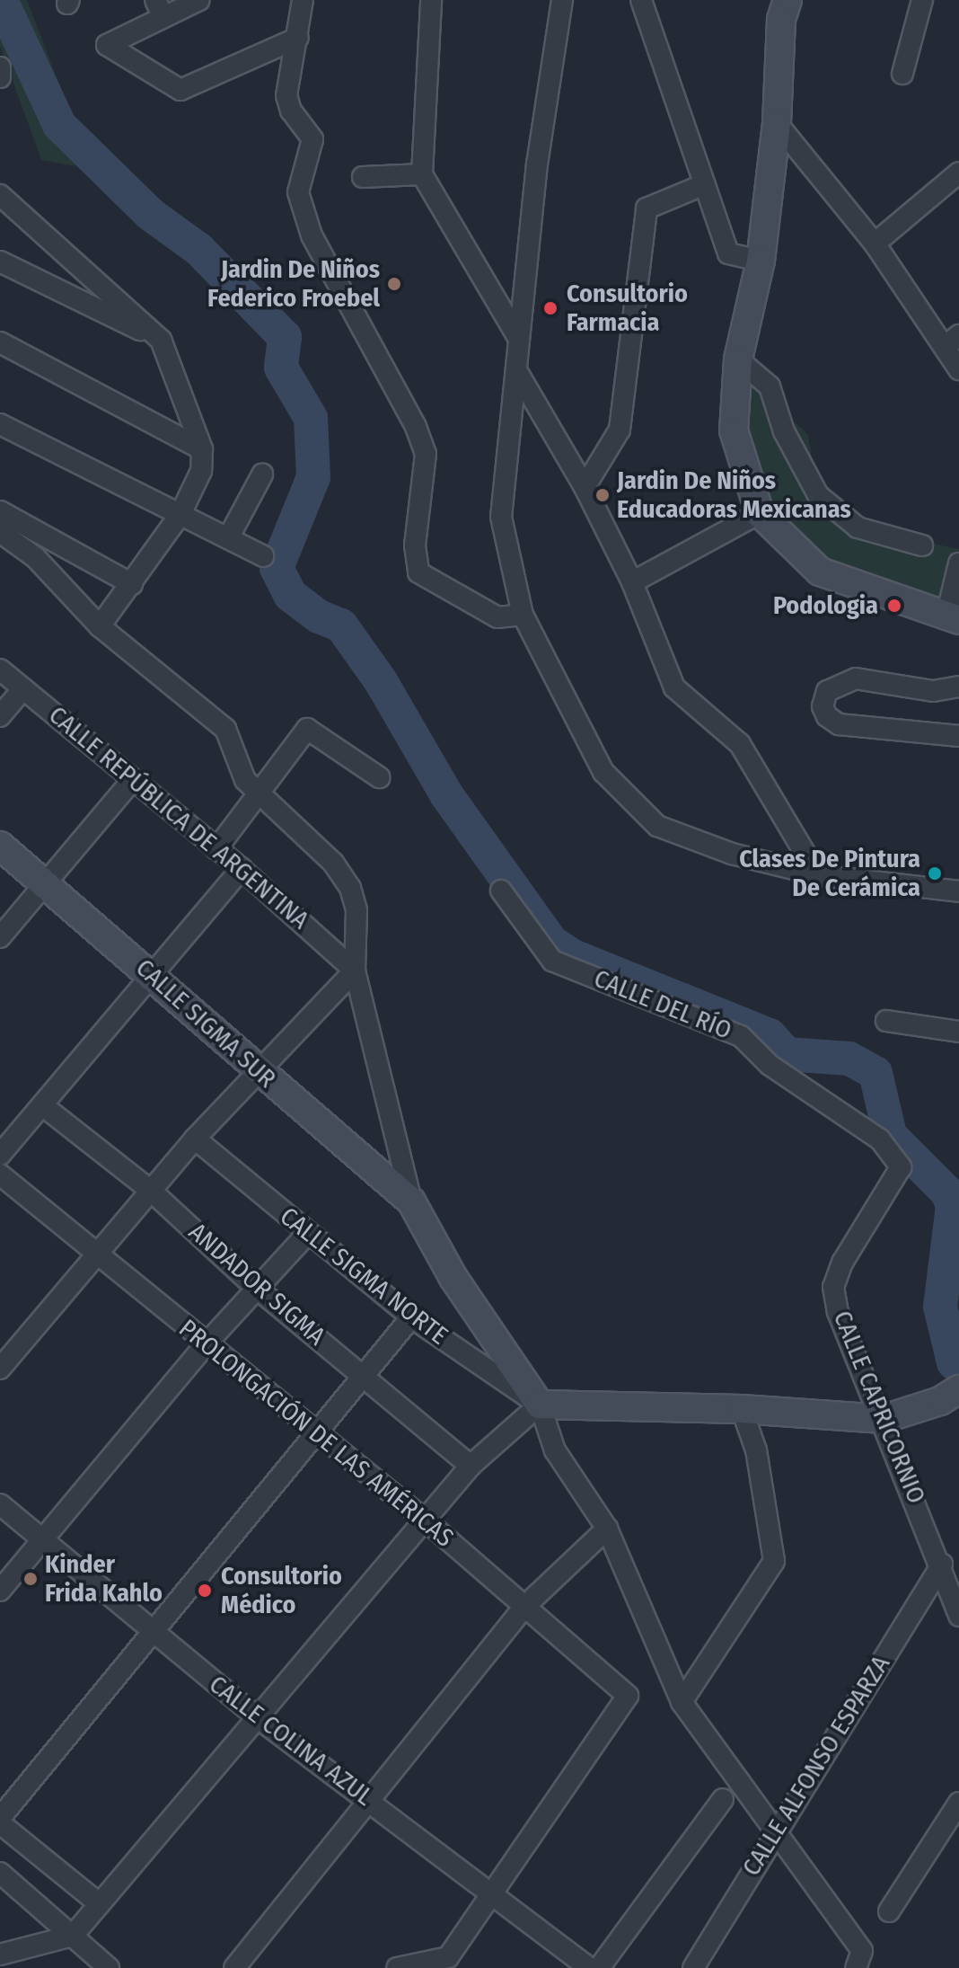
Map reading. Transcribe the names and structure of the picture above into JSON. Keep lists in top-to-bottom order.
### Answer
{
  "streets": {
    "main road": ["CALLE SIGMA SUR"],
    "street": [
      "CALLE REPÚBLICA DE ARGENTINA",
      "CALLE DEL RÍO",
      "CALLE SIGMA NORTE",
      "ANDADOR SIGMA",
      "CALLE CAPRICORNIO",
      "PROLONGACIÓN DE LAS AMÉRICAS",
      "CALLE COLINA AZUL",
      "CALLE ALFONSO ESPARZA"
    ]
  },
  "crossings": [
    ["CALLE DEL RÍO", "CALLE CAPRICORNIO"],
    ["CALLE CAPRICORNIO", "CALLE ALFONSO ESPARZA"],
    ["PROLONGACIÓN DE LAS AMÉRICAS", "CALLE COLINA AZUL"]
  ],
  "places": [
    "Jardin De Niños Federico Froebel",
    "Consultorio Farmacia",
    "Jardin De Niños Educadoras Mexicanas",
    "Podologia",
    "Clases De Pintura De Cerámica",
    "Kinder Frida Kahlo",
    "Consultorio Médico"
  ]
}
